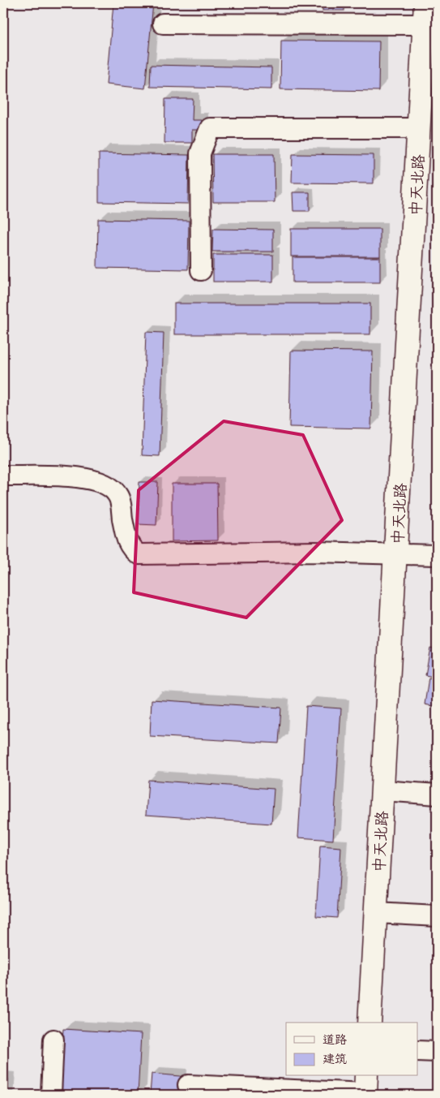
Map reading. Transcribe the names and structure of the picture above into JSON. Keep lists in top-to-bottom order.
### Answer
{
  "streets": {
    "main road": ["中天北路"]
  },
  "legend": ["道路", "建筑"]
}
